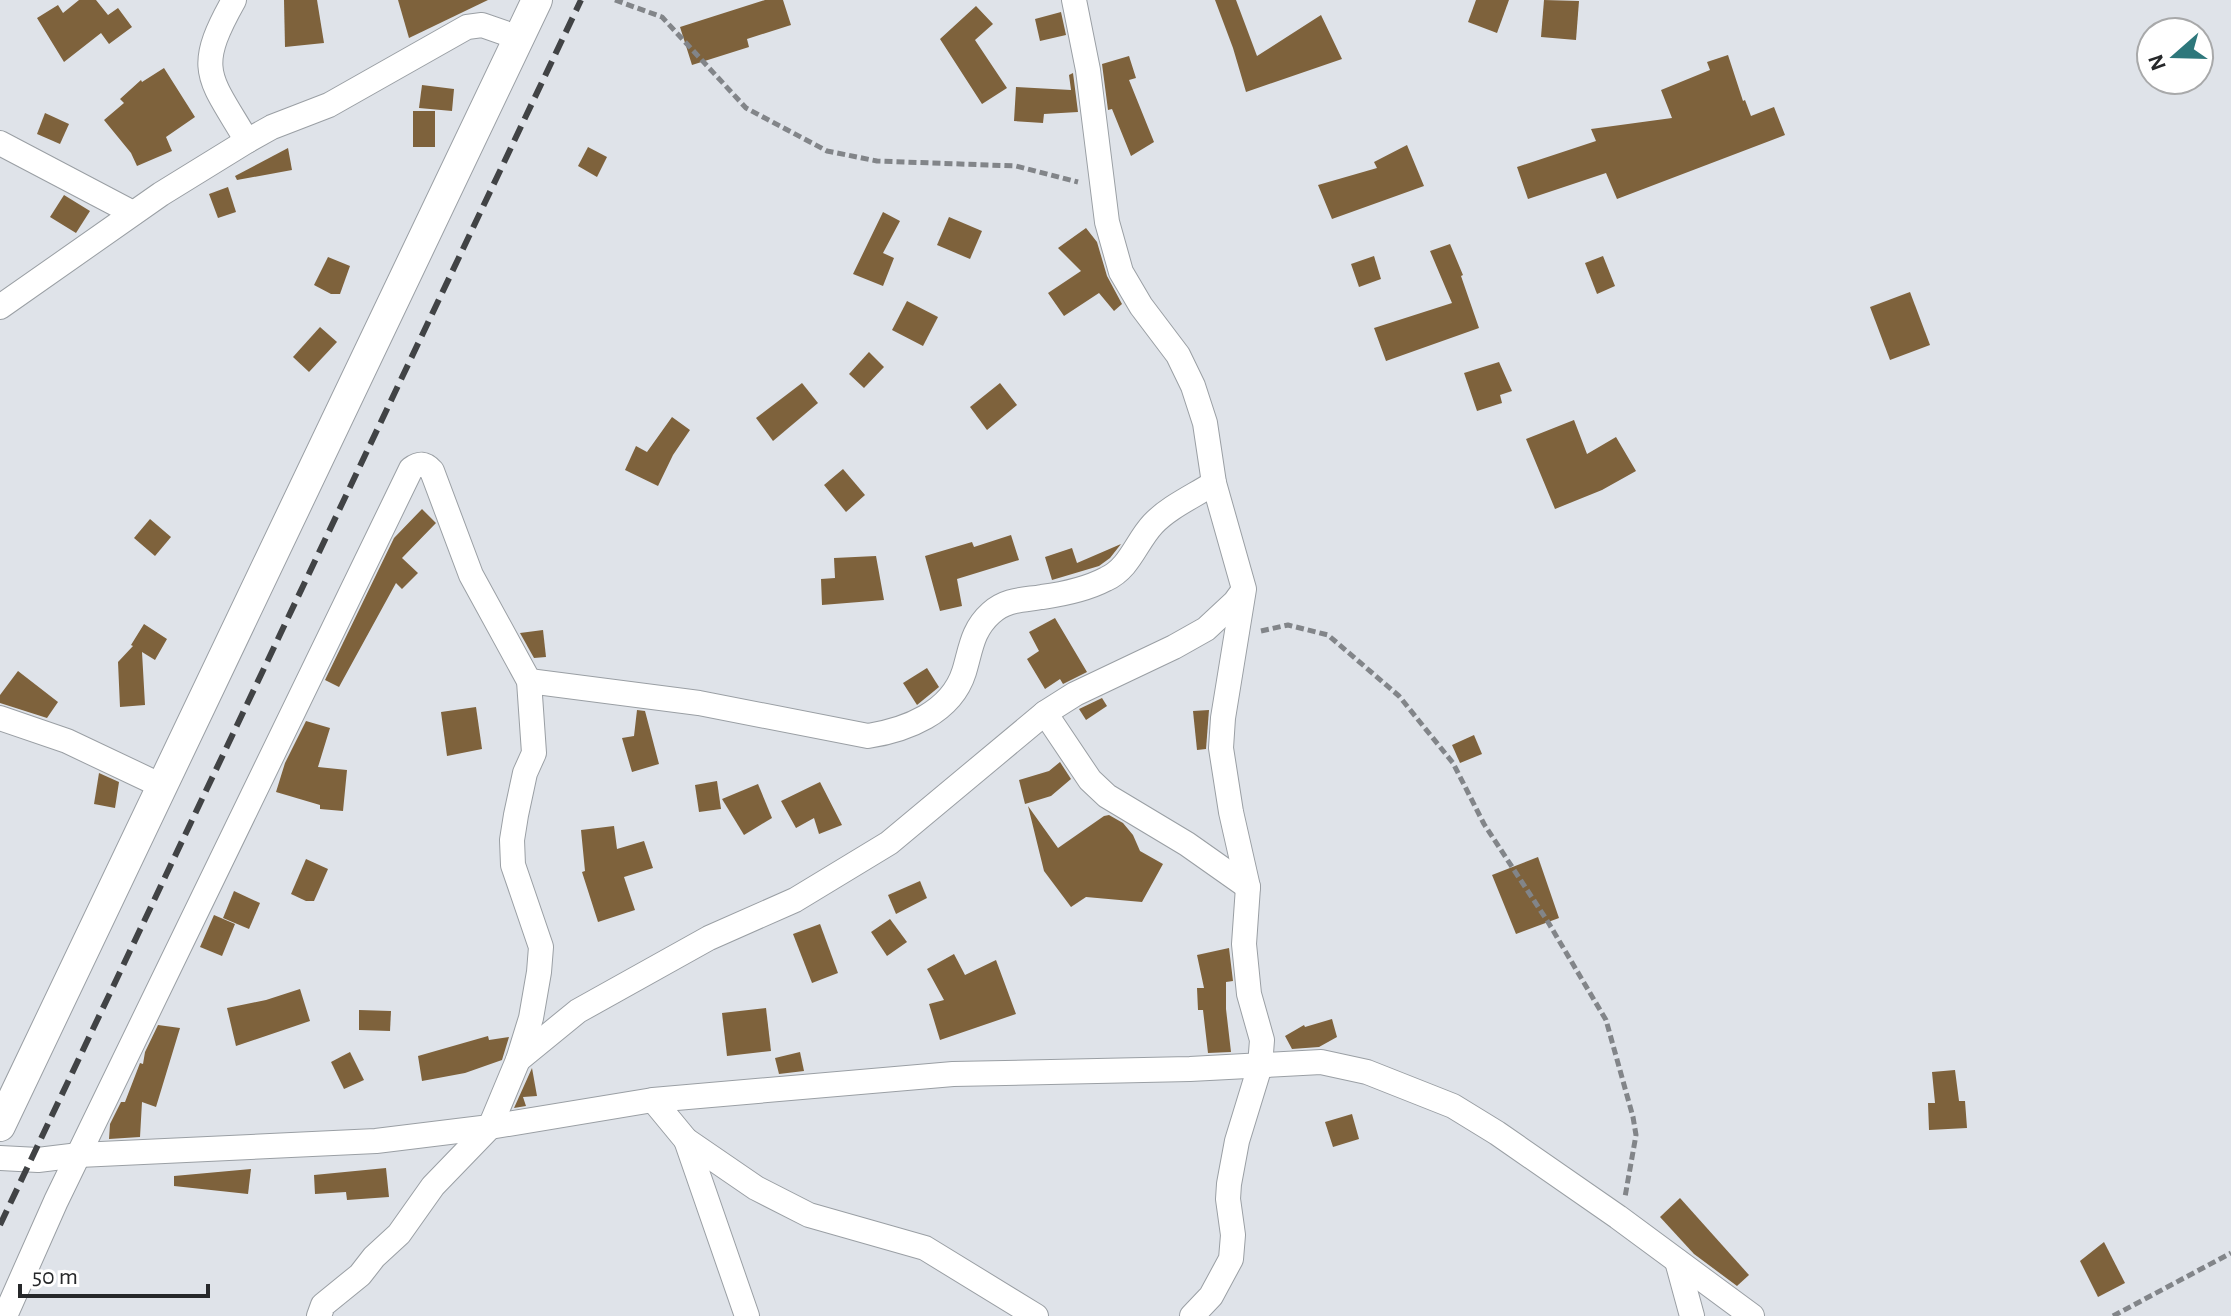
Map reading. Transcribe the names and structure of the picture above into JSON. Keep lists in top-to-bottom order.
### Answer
{
  "scale_bar": "50 m",
  "north": "left"
}
